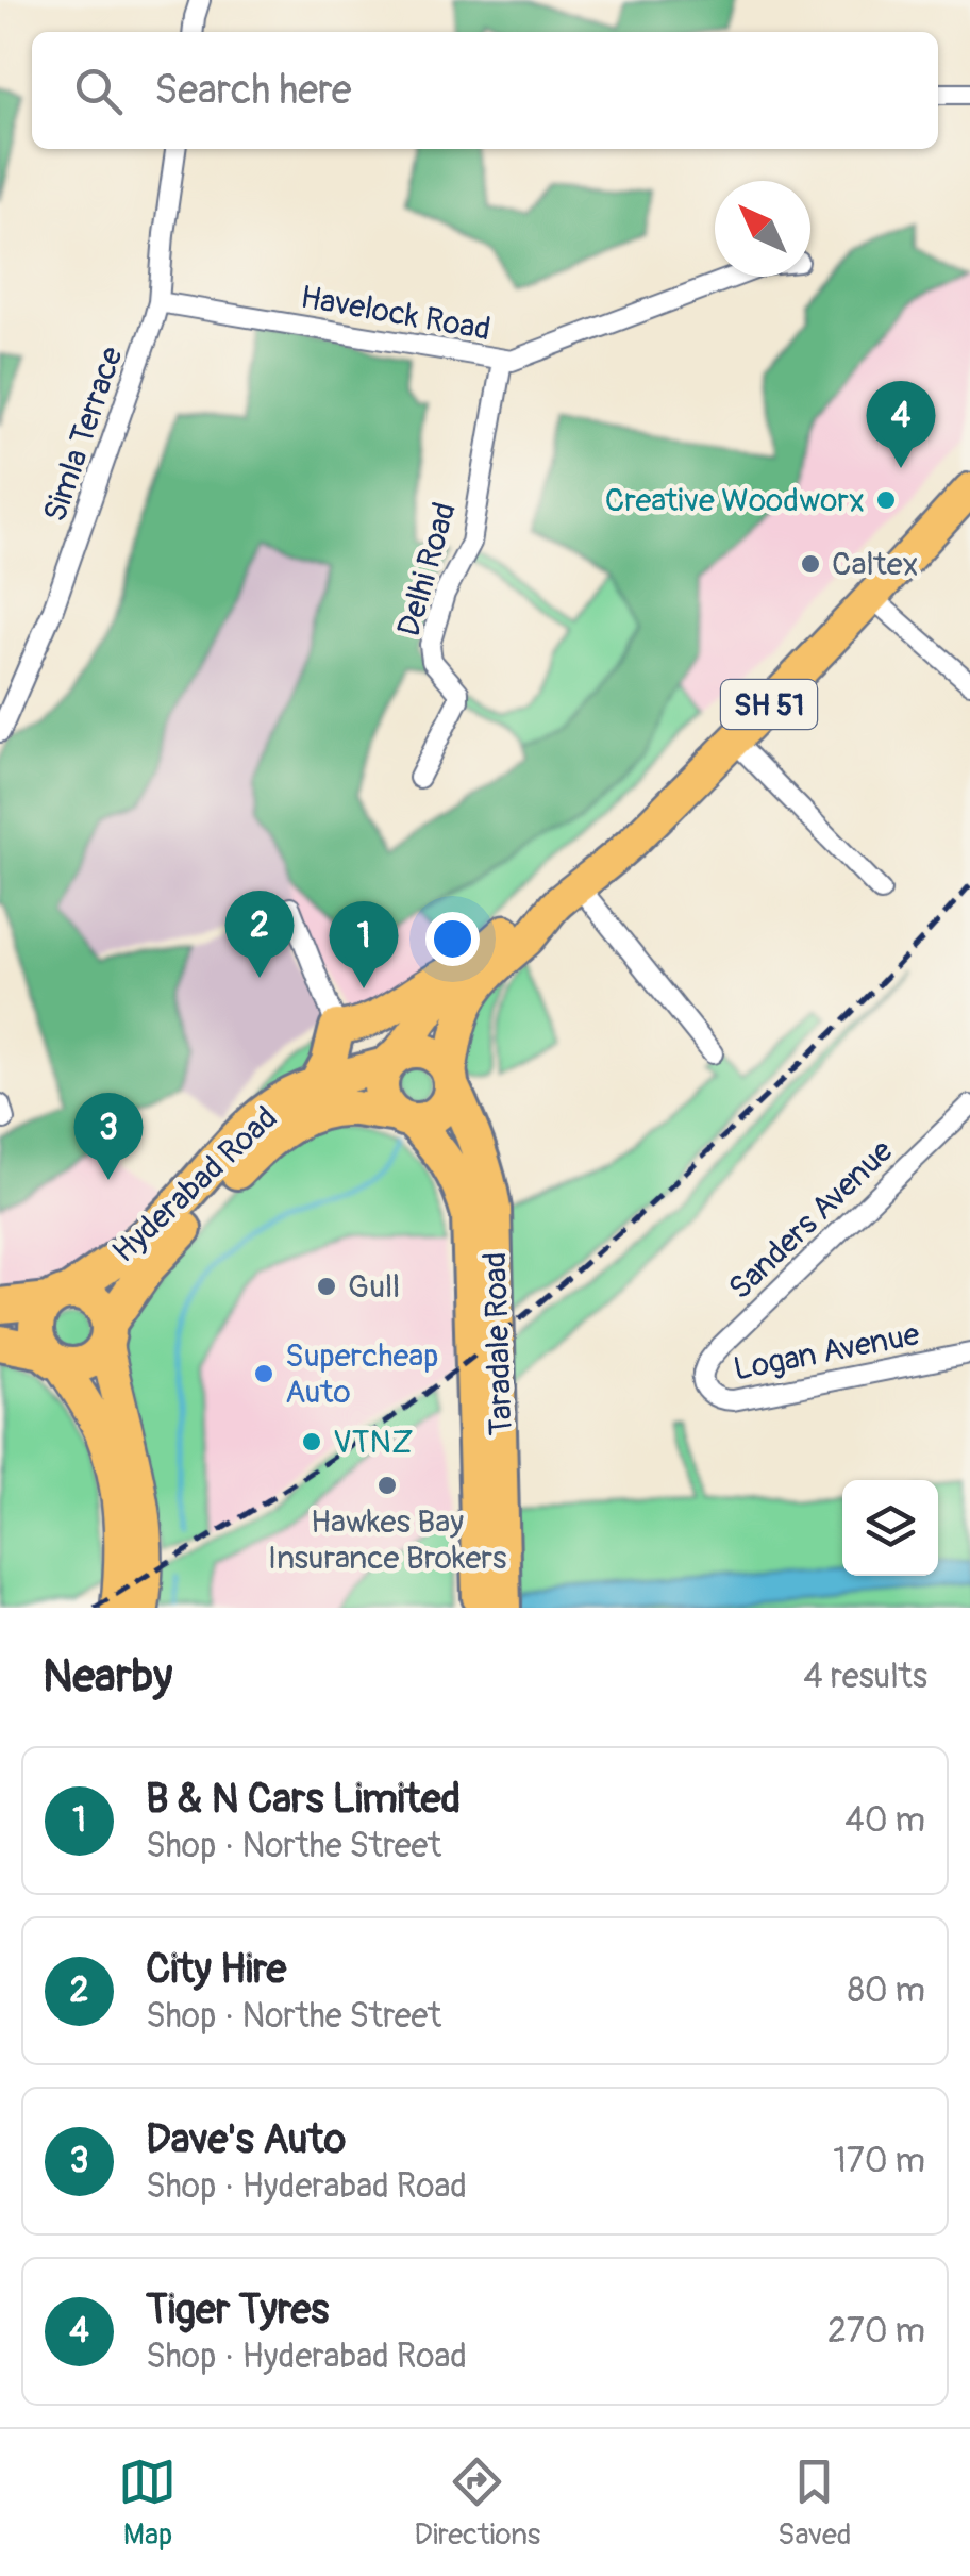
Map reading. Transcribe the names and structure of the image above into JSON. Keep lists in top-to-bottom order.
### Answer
{
  "streets": {
    "highway": ["Hyderabad Road", "Taradale Road"],
    "main road": ["SH 51"],
    "street": [
      "Havelock Road",
      "Simla Terrace",
      "Delhi Road",
      "Sanders Avenue",
      "Logan Avenue"
    ]
  },
  "crossings": [
    ["Havelock Road", "Simla Terrace"],
    ["Havelock Road", "Delhi Road"],
    ["SH 51", "Hyderabad Road"],
    ["SH 51", "Taradale Road"],
    ["Hyderabad Road", "Taradale Road"],
    ["Sanders Avenue", "Logan Avenue"]
  ],
  "places": [
    "Creative Woodworx",
    "Caltex",
    "Gull",
    "Supercheap Auto",
    "VTNZ",
    "Hawkes Bay Insurance Brokers"
  ],
  "north": "top left",
  "page": {
    "search": "Search here",
    "pins": [
      "4",
      "2",
      "1",
      "3"
    ],
    "heading": ["Nearby", "4 results"],
    "list": [
      {
        "mark": "1",
        "name": "B & N Cars Limited",
        "note": "Shop · Northe Street",
        "value": "40 m"
      },
      {
        "mark": "2",
        "name": "City Hire",
        "note": "Shop · Northe Street",
        "value": "80 m"
      },
      {
        "mark": "3",
        "name": "Dave's Auto",
        "note": "Shop · Hyderabad Road",
        "value": "170 m"
      },
      {
        "mark": "4",
        "name": "Tiger Tyres",
        "note": "Shop · Hyderabad Road",
        "value": "270 m"
      }
    ],
    "nav": ["Map", "Directions", "Saved"]
  }
}
